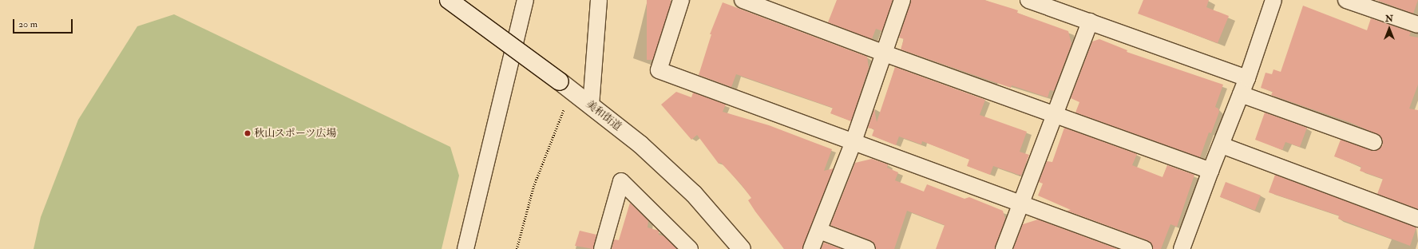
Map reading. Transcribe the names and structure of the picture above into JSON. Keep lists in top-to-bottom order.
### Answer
{
  "streets": {
    "main road": ["美和街道"]
  },
  "places": ["秋山スポーツ広場"],
  "scale_bar": "20 m",
  "north": "top"
}
